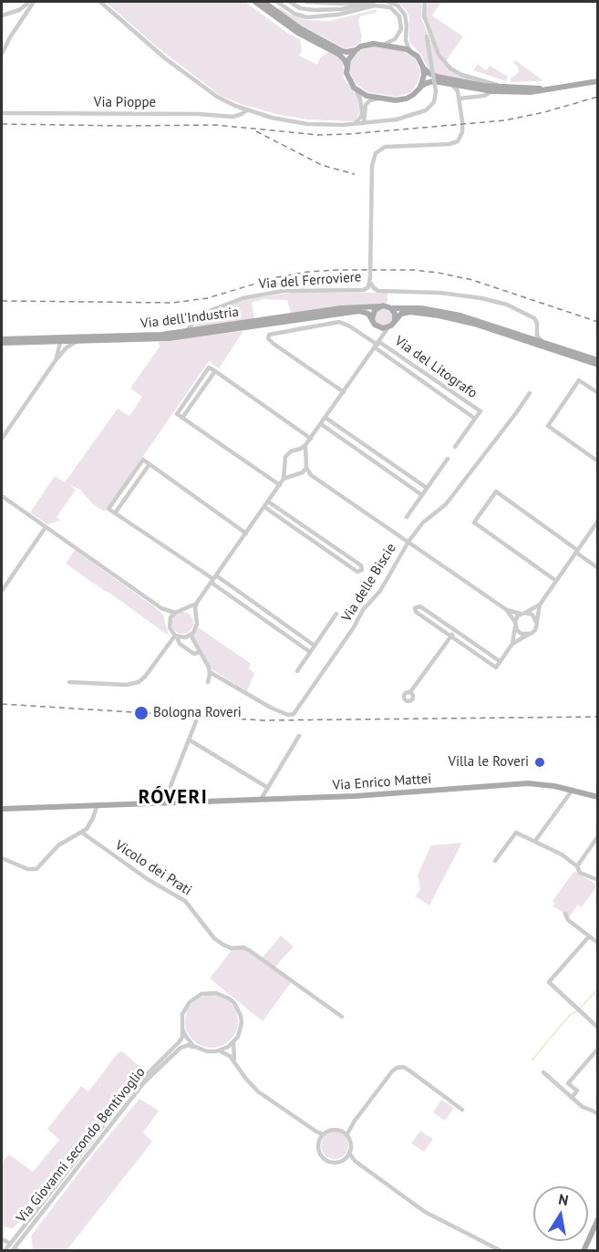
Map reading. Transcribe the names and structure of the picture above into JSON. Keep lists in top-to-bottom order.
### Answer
{
  "streets": {
    "main road": ["Via dell'Industria", "Via Enrico Mattei"],
    "street": [
      "Via Pioppe",
      "Via del Ferroviere",
      "Via del Litografo",
      "Via delle Biscie",
      "Vicolo dei Prati",
      "Via Giovanni secondo Bentivoglio"
    ]
  },
  "crossings": [
    ["Via del Ferroviere", "Via dell'Industria"]
  ],
  "districts": ["RÓVERI"],
  "places": ["Bologna Roveri", "Villa le Roveri"],
  "north": "top"
}
